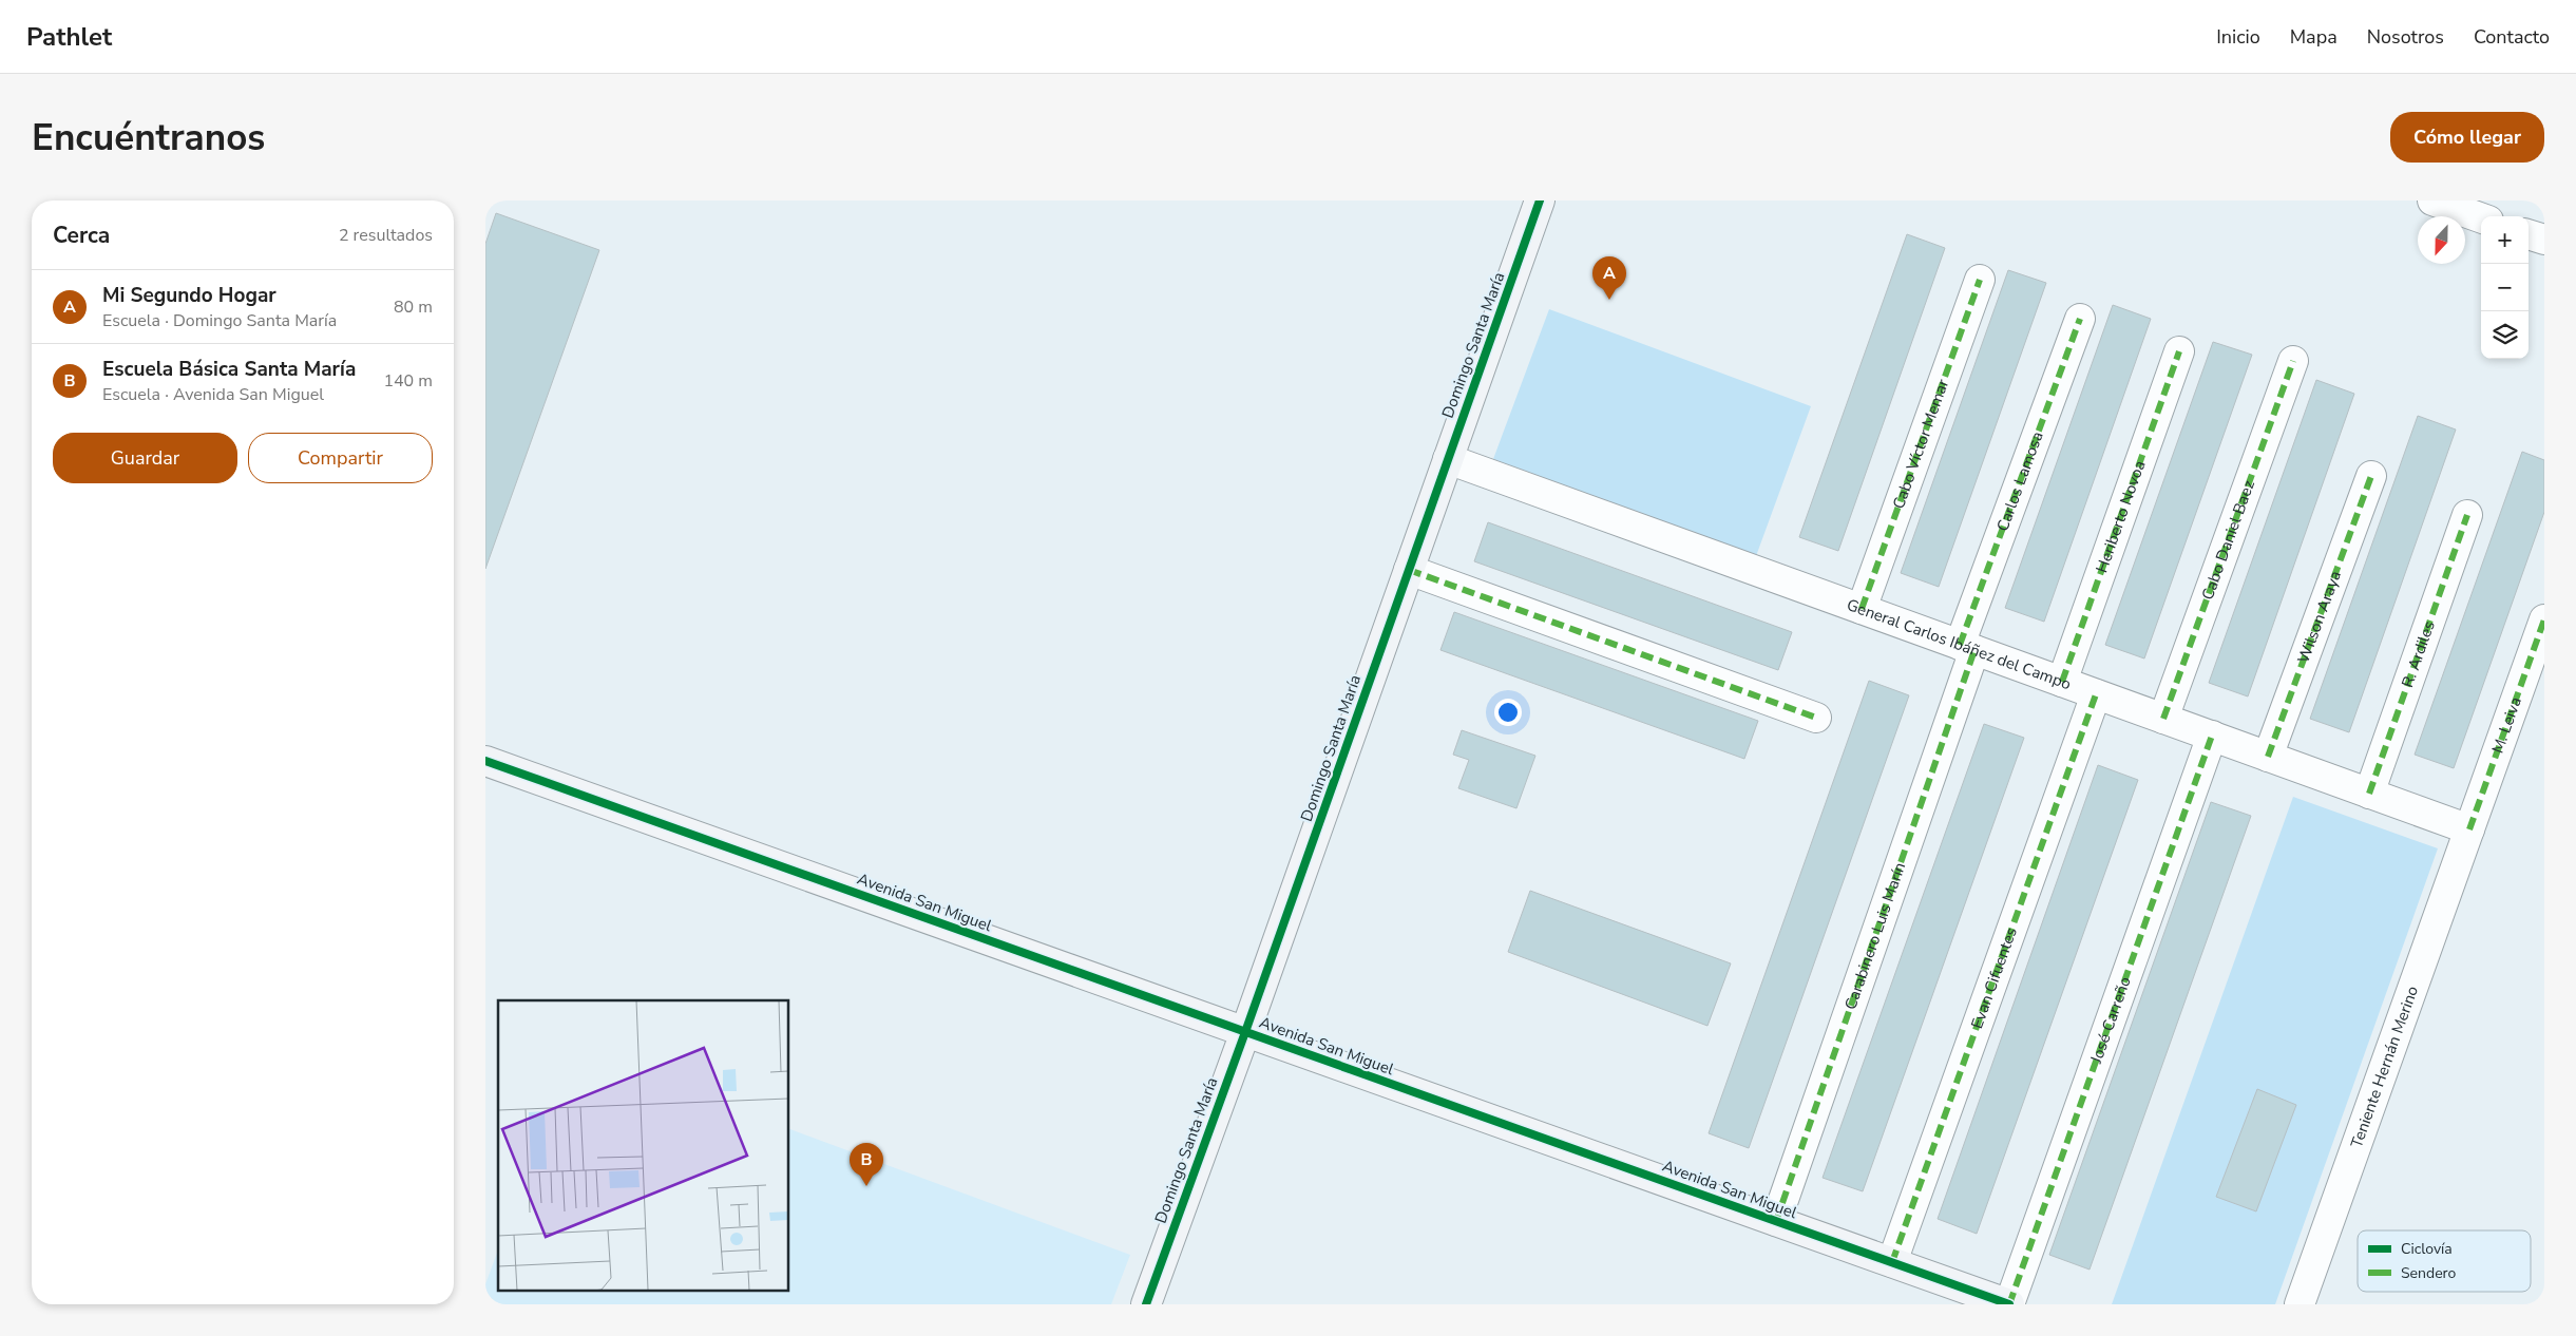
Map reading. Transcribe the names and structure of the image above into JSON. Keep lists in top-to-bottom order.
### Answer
{
  "streets": {
    "street": [
      "Domingo Santa María",
      "Cabo Víctor Memar",
      "Carlos Lamosa",
      "Heriberto Novoa",
      "Cabo Daniel Baez",
      "Wilson Araya",
      "General Carlos Ibáñez del Campo",
      "R. Ardiles",
      "M. Leiva",
      "Avenida San Miguel",
      "Carabinero Luis Marín",
      "Evan Cifuentes",
      "José Carreño",
      "Teniente Hernán Merino"
    ]
  },
  "crossings": [
    ["Domingo Santa María", "General Carlos Ibáñez del Campo"],
    ["Domingo Santa María", "Avenida San Miguel"],
    ["Cabo Víctor Memar", "General Carlos Ibáñez del Campo"],
    ["Carlos Lamosa", "General Carlos Ibáñez del Campo"],
    ["Carlos Lamosa", "Carabinero Luis Marín"],
    ["Heriberto Novoa", "General Carlos Ibáñez del Campo"],
    ["Cabo Daniel Baez", "General Carlos Ibáñez del Campo"],
    ["Wilson Araya", "General Carlos Ibáñez del Campo"],
    ["General Carlos Ibáñez del Campo", "R. Ardiles"],
    ["General Carlos Ibáñez del Campo", "M. Leiva"],
    ["General Carlos Ibáñez del Campo", "Carabinero Luis Marín"],
    ["General Carlos Ibáñez del Campo", "Evan Cifuentes"],
    ["General Carlos Ibáñez del Campo", "José Carreño"],
    ["General Carlos Ibáñez del Campo", "Teniente Hernán Merino"],
    ["M. Leiva", "Teniente Hernán Merino"],
    ["Avenida San Miguel", "Carabinero Luis Marín"],
    ["Avenida San Miguel", "Evan Cifuentes"],
    ["Avenida San Miguel", "José Carreño"]
  ],
  "legend": ["Ciclovía", "Sendero"],
  "north": "bottom",
  "page": {
    "header": "Pathlet",
    "nav": [
      "Inicio",
      "Mapa",
      "Nosotros",
      "Contacto"
    ],
    "buttons": [
      "Cómo llegar",
      ["Guardar", "Compartir"]
    ],
    "title": "Encuéntranos",
    "heading": ["Cerca", "2 resultados"],
    "map_buttons": ["+", "−"],
    "pins": ["A", "B"],
    "list": [
      {
        "mark": "A",
        "name": "Mi Segundo Hogar",
        "note": "Escuela · Domingo Santa María",
        "value": "80 m"
      },
      {
        "mark": "B",
        "name": "Escuela Básica Santa María",
        "note": "Escuela · Avenida San Miguel",
        "value": "140 m"
      }
    ]
  }
}
